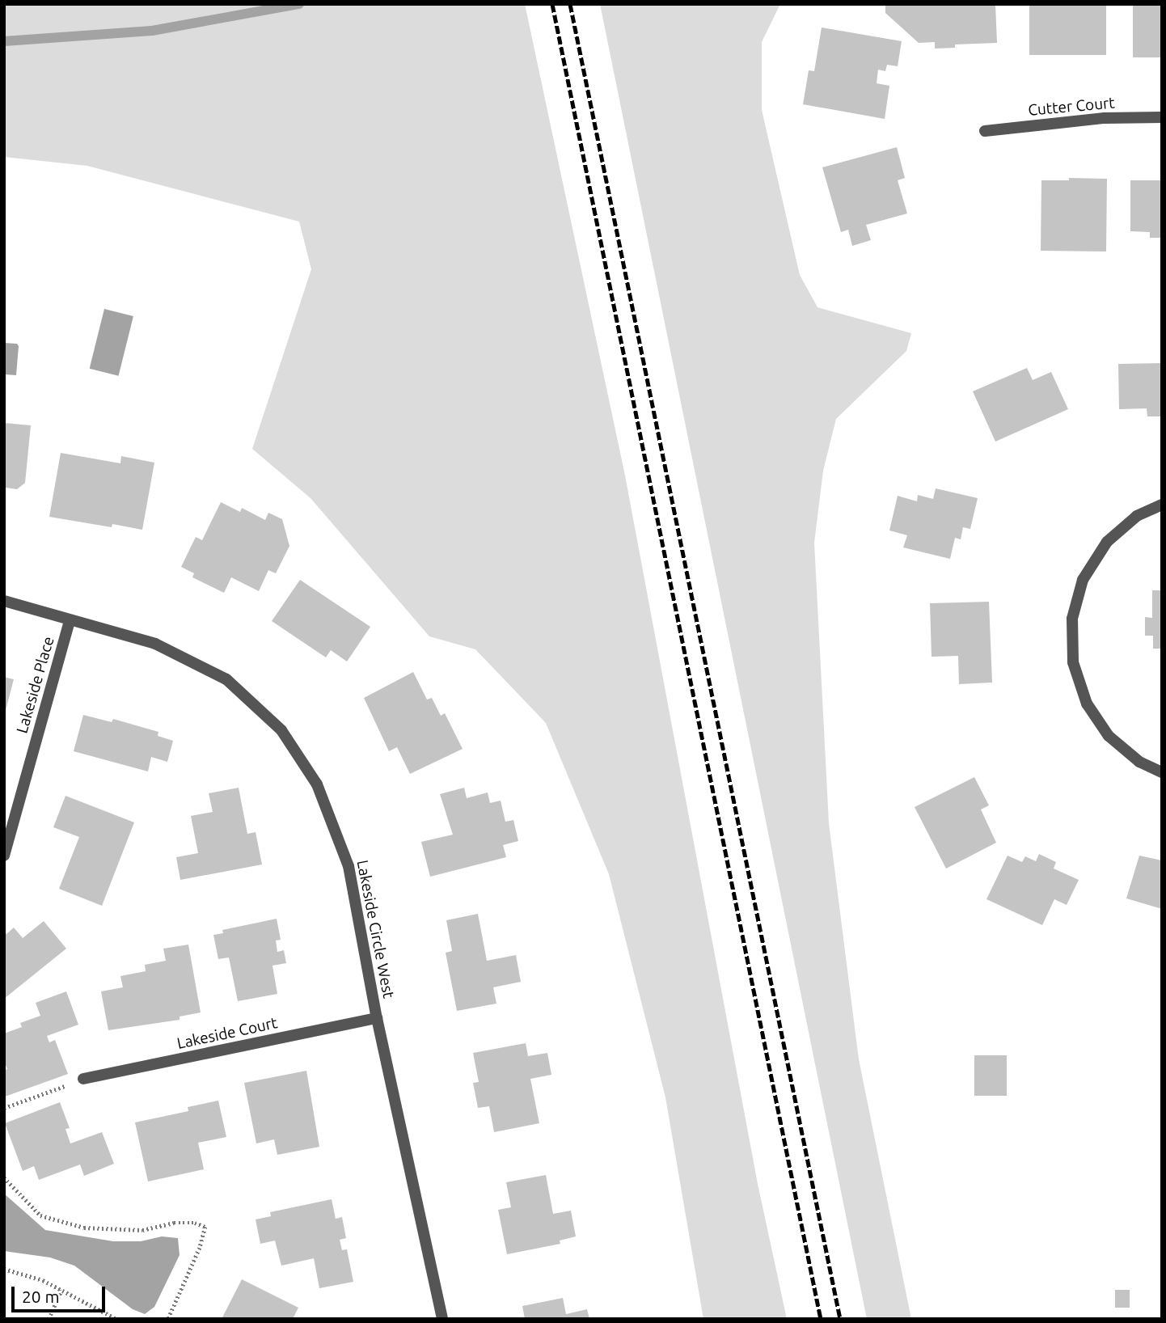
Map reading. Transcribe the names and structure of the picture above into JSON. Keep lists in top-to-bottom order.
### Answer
{
  "streets": {
    "street": [
      "Cutter Court",
      "Lakeside Place",
      "Lakeside Circle West",
      "Lakeside Court"
    ]
  },
  "crossings": [
    ["Lakeside Place", "Lakeside Circle West"],
    ["Lakeside Circle West", "Lakeside Court"]
  ],
  "scale_bar": "20 m"
}
